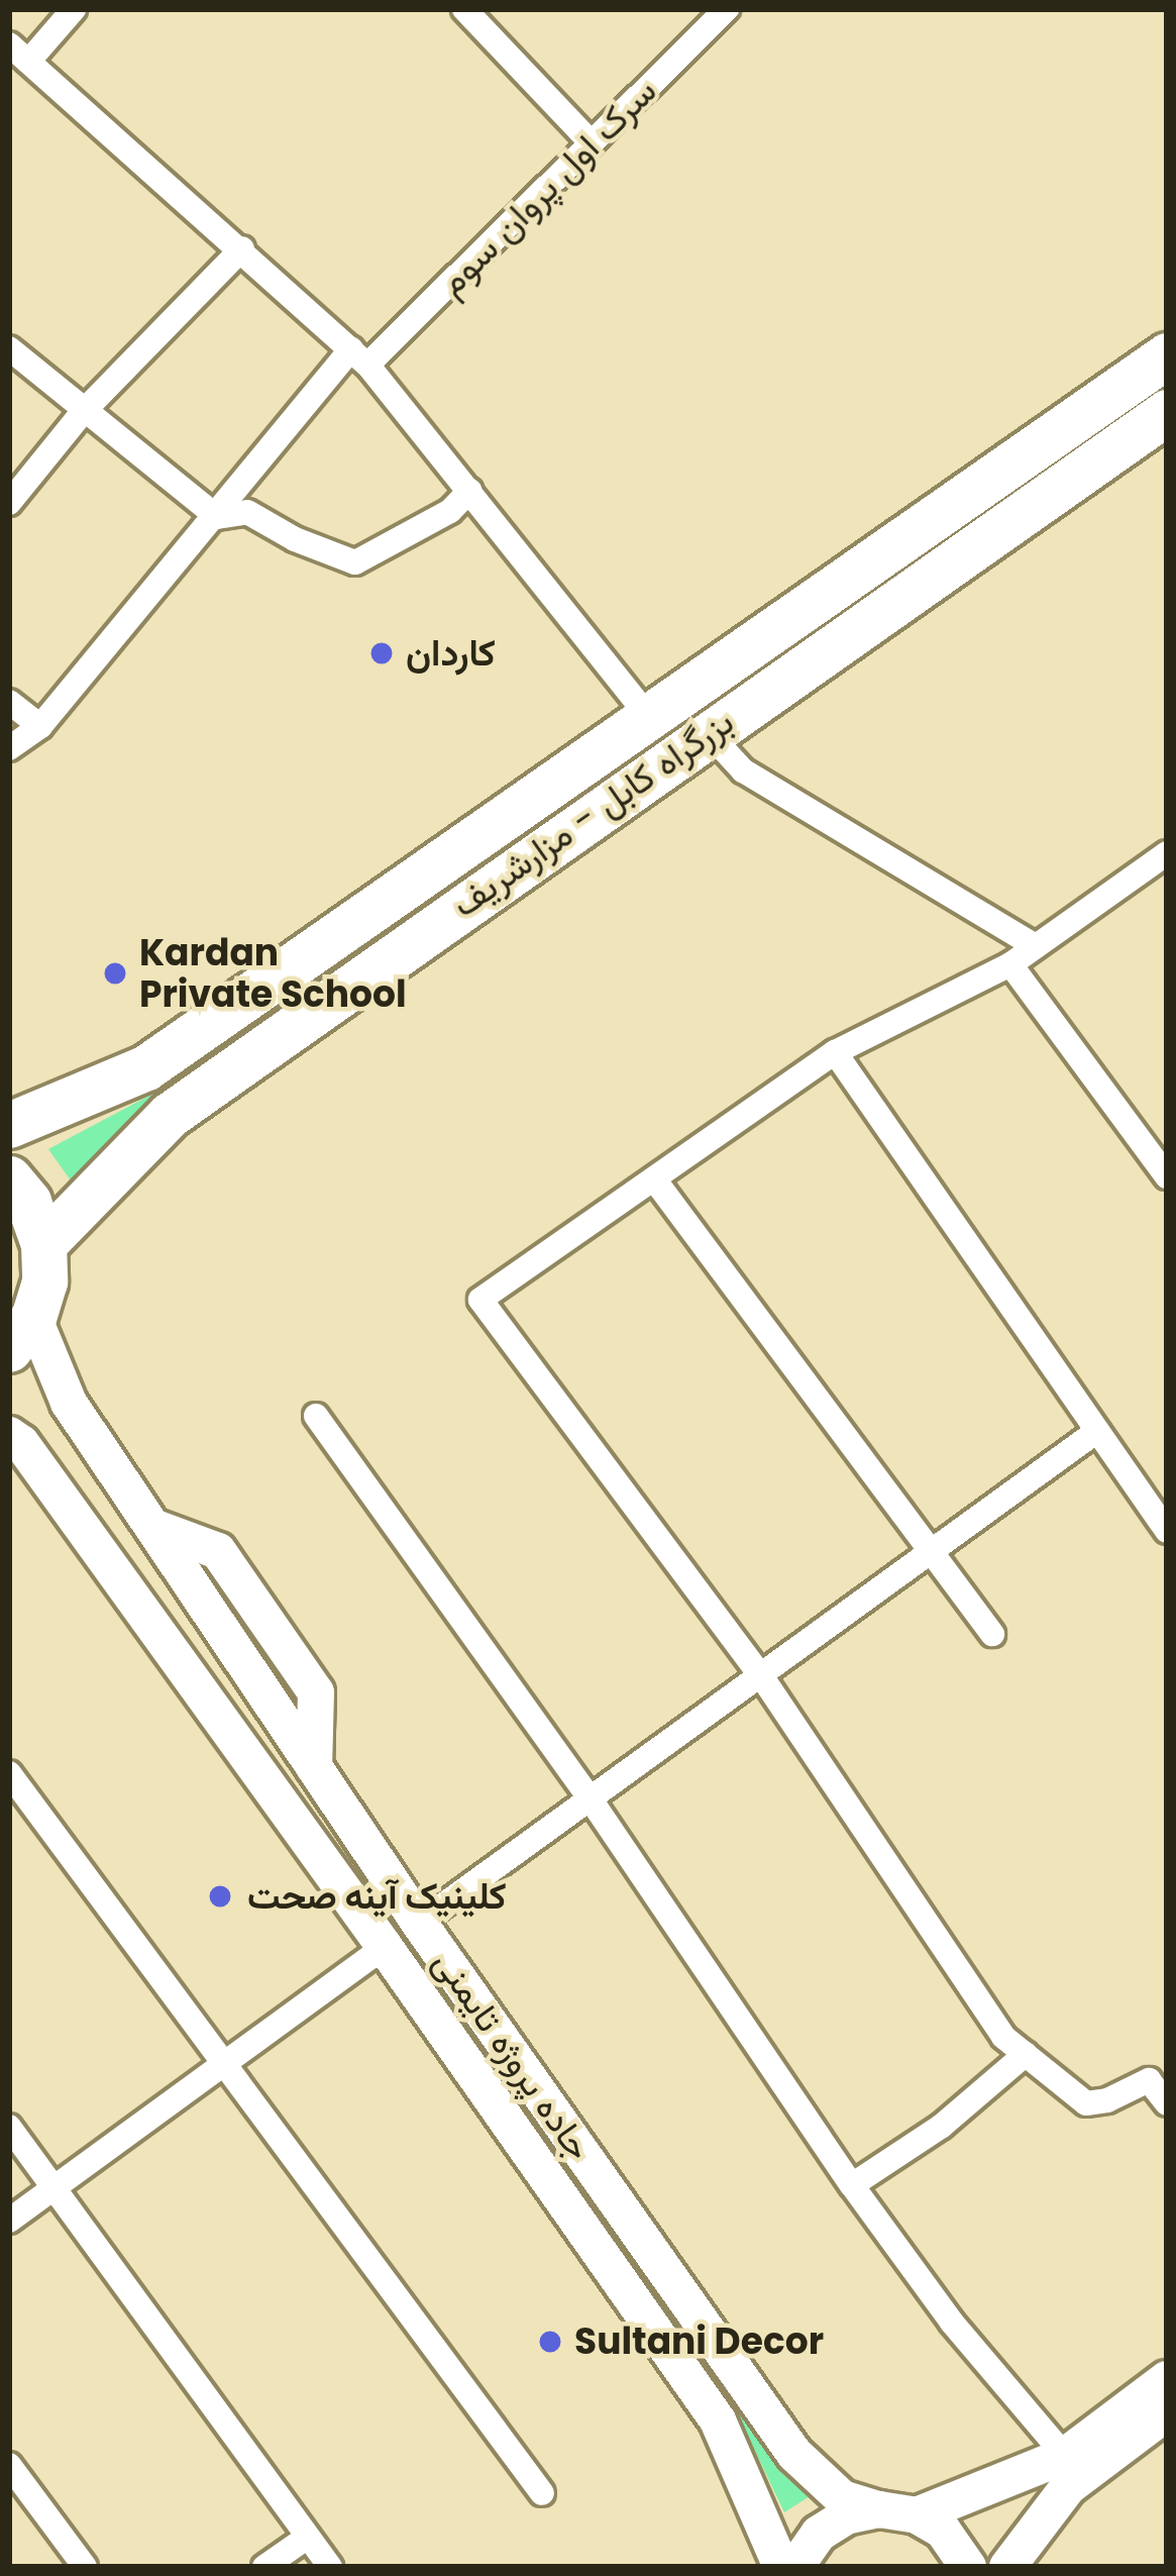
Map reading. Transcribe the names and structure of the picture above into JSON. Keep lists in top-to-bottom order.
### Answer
{
  "streets": {
    "highway": ["بزرگراه کابل - مزارشریف"],
    "main road": ["جاده پروژه تایمنی"],
    "street": ["سرک اول پروان سوم"]
  },
  "places": [
    "کاردان",
    "Kardan Private School",
    "کلینیک آینه صحت",
    "Sultani Decor"
  ]
}
